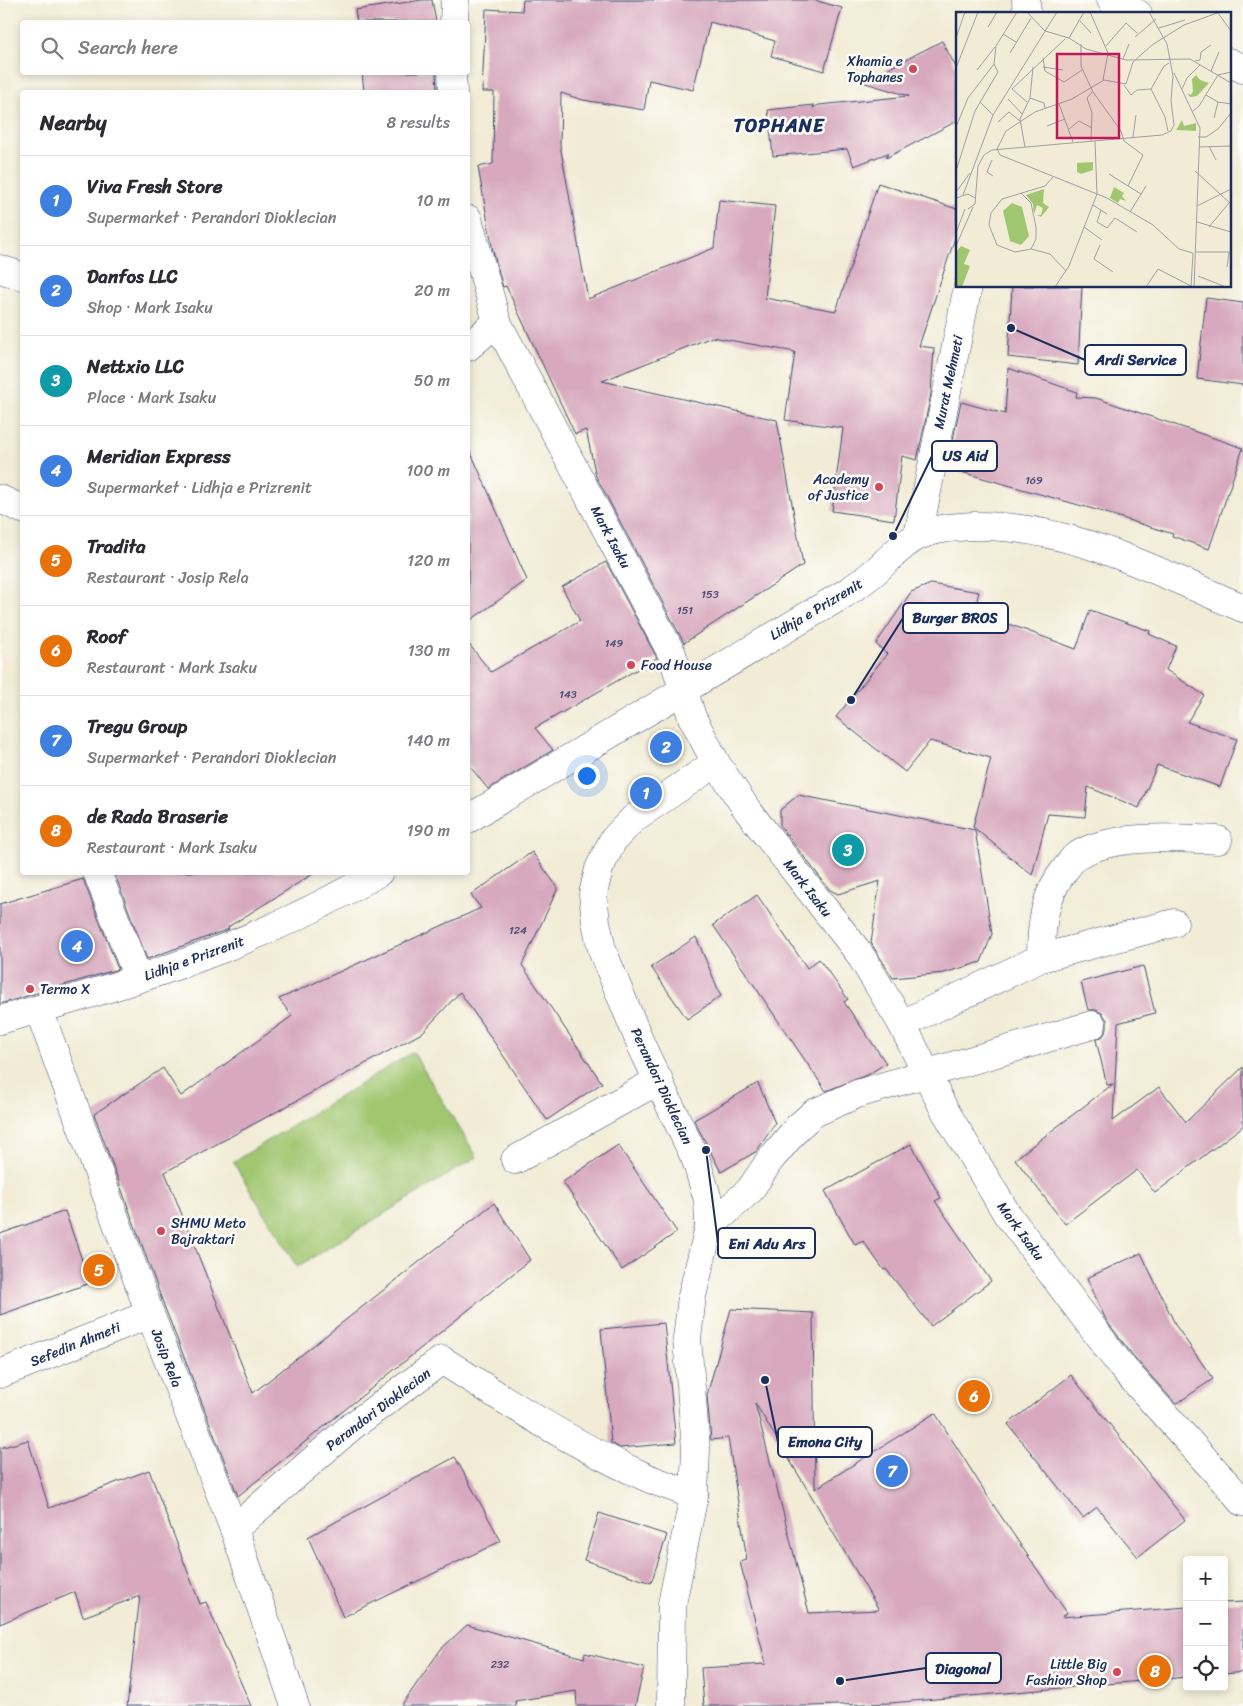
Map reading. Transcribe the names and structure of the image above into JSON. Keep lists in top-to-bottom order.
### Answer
{
  "streets": {
    "street": [
      "Murat Mehmeti",
      "Mark Isaku",
      "Lidhja e Prizrenit",
      "Perandori Dioklecian",
      "Sefedin Ahmeti",
      "Josip Rela"
    ]
  },
  "crossings": [
    ["Murat Mehmeti", "Lidhja e Prizrenit"],
    ["Mark Isaku", "Lidhja e Prizrenit"],
    ["Mark Isaku", "Perandori Dioklecian"],
    ["Lidhja e Prizrenit", "Josip Rela"],
    ["Perandori Dioklecian", "Josip Rela"],
    ["Sefedin Ahmeti", "Josip Rela"]
  ],
  "districts": ["TOPHANE"],
  "places": [
    "Xhamia e Tophanes",
    "Ardi Service",
    "Academy of Justice",
    "US Aid",
    "Food House",
    "Burger BROS",
    "Termo X",
    "Eni Adu Ars",
    "SHMU Meto Bajraktari",
    "Emona City",
    "Little Big Fashion Shop",
    "Diagonal"
  ],
  "house_numbers": [
    "169",
    "153",
    "151",
    "149",
    "143",
    "124",
    "232"
  ],
  "page": {
    "search": "Search here",
    "heading": ["Nearby", "8 results"],
    "list": [
      {
        "mark": "1",
        "name": "Viva Fresh Store",
        "note": "Supermarket · Perandori Dioklecian",
        "value": "10 m"
      },
      {
        "mark": "2",
        "name": "Danfos LLC",
        "note": "Shop · Mark Isaku",
        "value": "20 m"
      },
      {
        "mark": "3",
        "name": "Nettxio LLC",
        "note": "Place · Mark Isaku",
        "value": "50 m"
      },
      {
        "mark": "4",
        "name": "Meridian Express",
        "note": "Supermarket · Lidhja e Prizrenit",
        "value": "100 m"
      },
      {
        "mark": "5",
        "name": "Tradita",
        "note": "Restaurant · Josip Rela",
        "value": "120 m"
      },
      {
        "mark": "6",
        "name": "Roof",
        "note": "Restaurant · Mark Isaku",
        "value": "130 m"
      },
      {
        "mark": "7",
        "name": "Tregu Group",
        "note": "Supermarket · Perandori Dioklecian",
        "value": "140 m"
      },
      {
        "mark": "8",
        "name": "de Rada Braserie",
        "note": "Restaurant · Mark Isaku",
        "value": "190 m"
      }
    ],
    "pins": [
      "2",
      "1",
      "3",
      "4",
      "5",
      "6",
      "7",
      "8"
    ],
    "map_buttons": ["+", "−"]
  }
}
